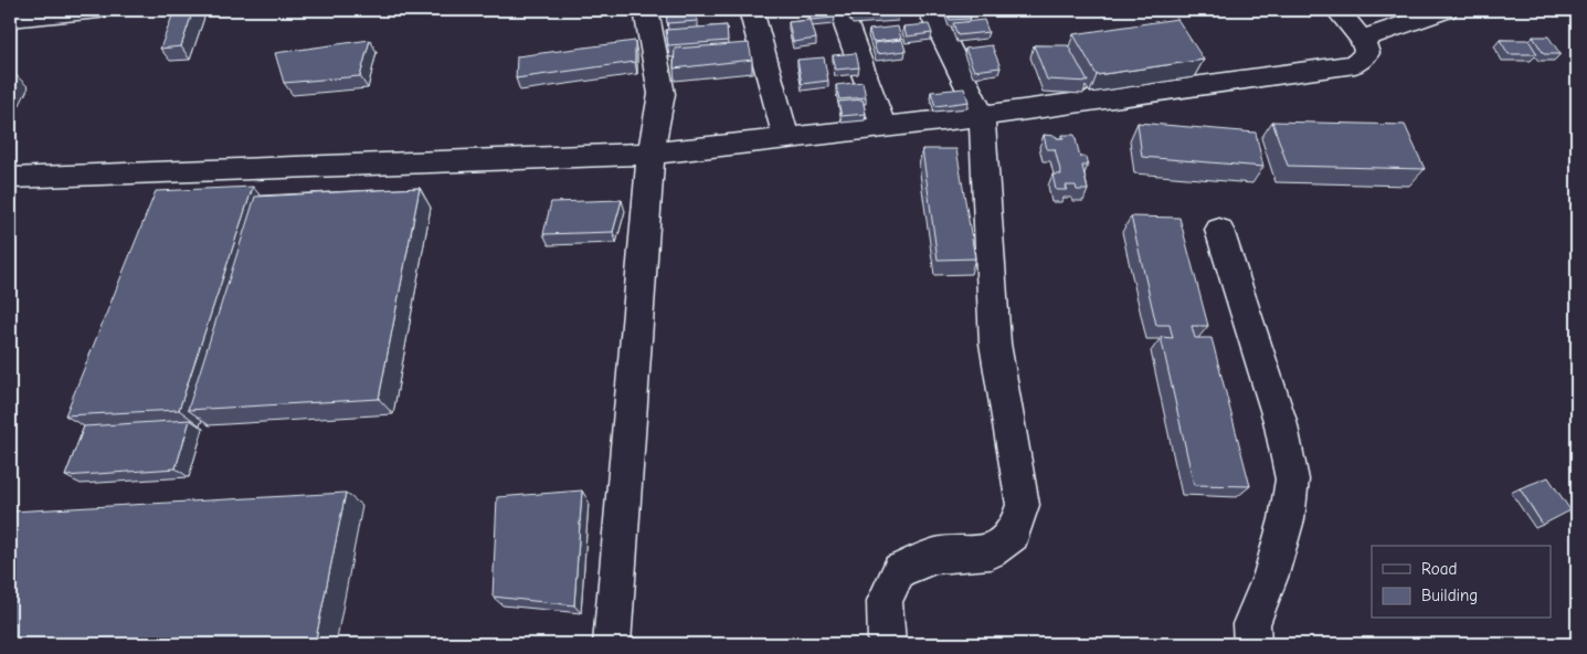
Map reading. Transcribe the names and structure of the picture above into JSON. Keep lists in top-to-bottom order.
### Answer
{
  "legend": ["Road", "Building"]
}
